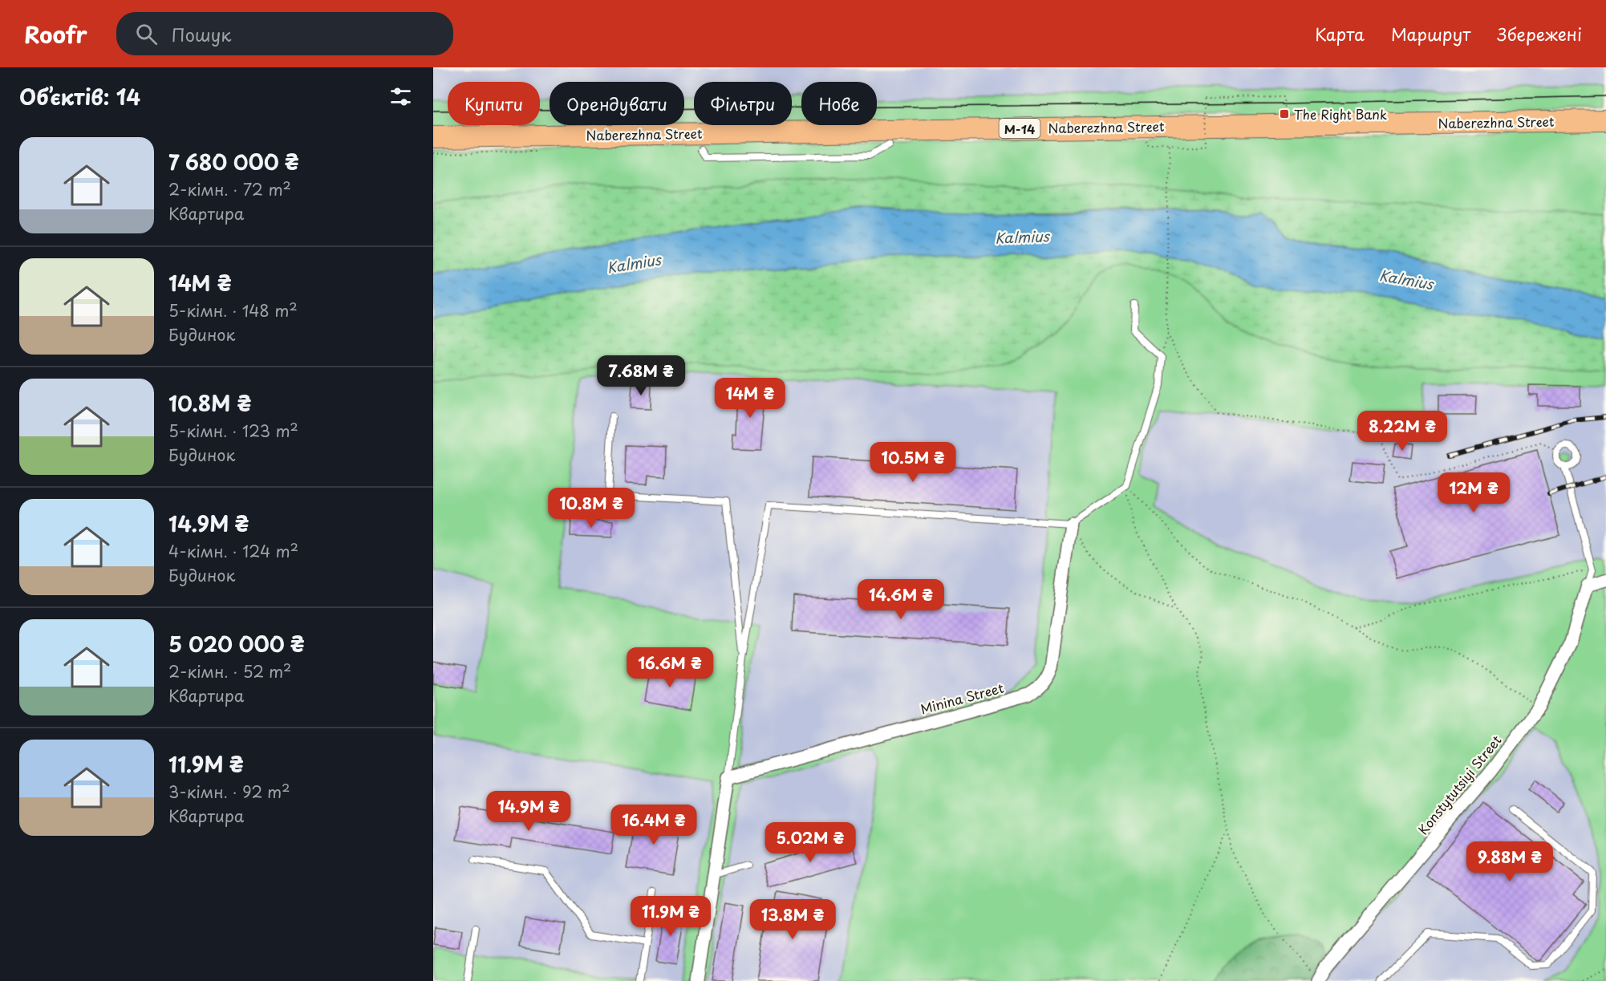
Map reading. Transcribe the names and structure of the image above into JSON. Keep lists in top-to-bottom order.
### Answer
{
  "streets": {
    "highway": ["Naberezhna Street", "М-14"],
    "street": ["Minina Street", "Konstytutsiyi Street"]
  },
  "water": ["Kalmius"],
  "places": {
    "transit": ["The Right Bank"]
  },
  "page": {
    "header": "Roofr",
    "search": "Пошук",
    "nav": ["Карта", "Маршрут", "Збережені"],
    "heading": "Об’єктів: 14",
    "chip": [
      "Купити",
      "Орендувати",
      "Фільтри",
      "Нове"
    ],
    "list": [
      {
        "name": "7 680 000 ₴",
        "note": "2-кімн. · 72 m² · Квартира"
      },
      {
        "name": "14M ₴",
        "note": "5-кімн. · 148 m² · Будинок"
      },
      {
        "name": "10.8M ₴",
        "note": "5-кімн. · 123 m² · Будинок"
      },
      {
        "name": "14.9M ₴",
        "note": "4-кімн. · 124 m² · Будинок"
      },
      {
        "name": "5 020 000 ₴",
        "note": "2-кімн. · 52 m² · Квартира"
      },
      {
        "name": "11.9M ₴",
        "note": "3-кімн. · 92 m² · Квартира"
      }
    ],
    "price": [
      "7.68M ₴",
      "14M ₴",
      "8.22M ₴",
      "10.5M ₴",
      "12M ₴",
      "10.8M ₴",
      "14.6M ₴",
      "16.6M ₴",
      "14.9M ₴",
      "16.4M ₴",
      "5.02M ₴",
      "9.88M ₴",
      "11.9M ₴",
      "13.8M ₴"
    ]
  }
}
